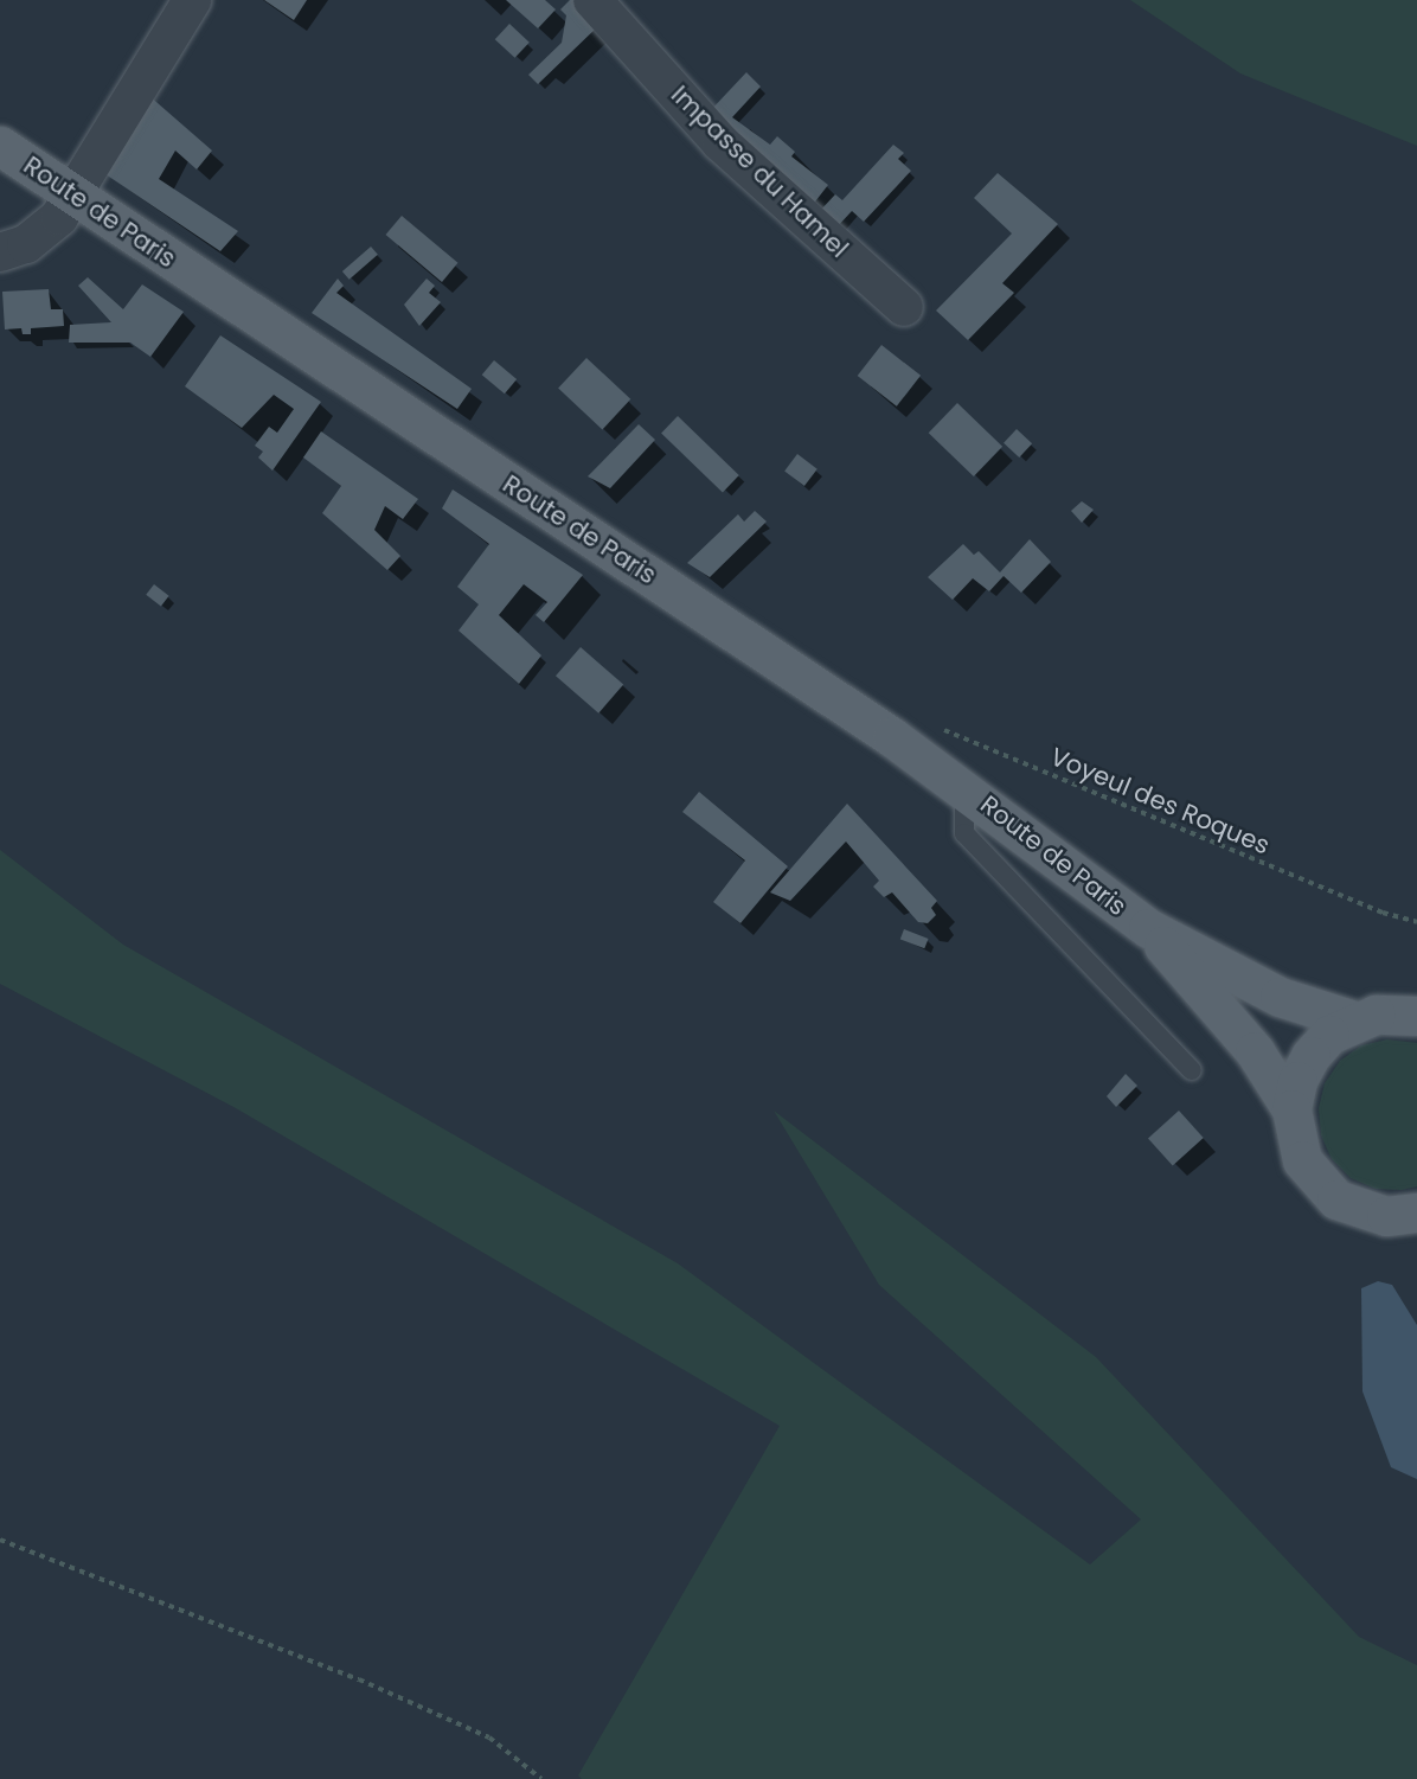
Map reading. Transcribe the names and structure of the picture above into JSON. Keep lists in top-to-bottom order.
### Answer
{
  "streets": {
    "main road": ["Route de Paris"],
    "street": ["Impasse du Hamel"],
    "path": ["Voyeul des Roques"]
  },
  "crossings": [
    ["Route de Paris", "Voyeul des Roques"]
  ]
}
